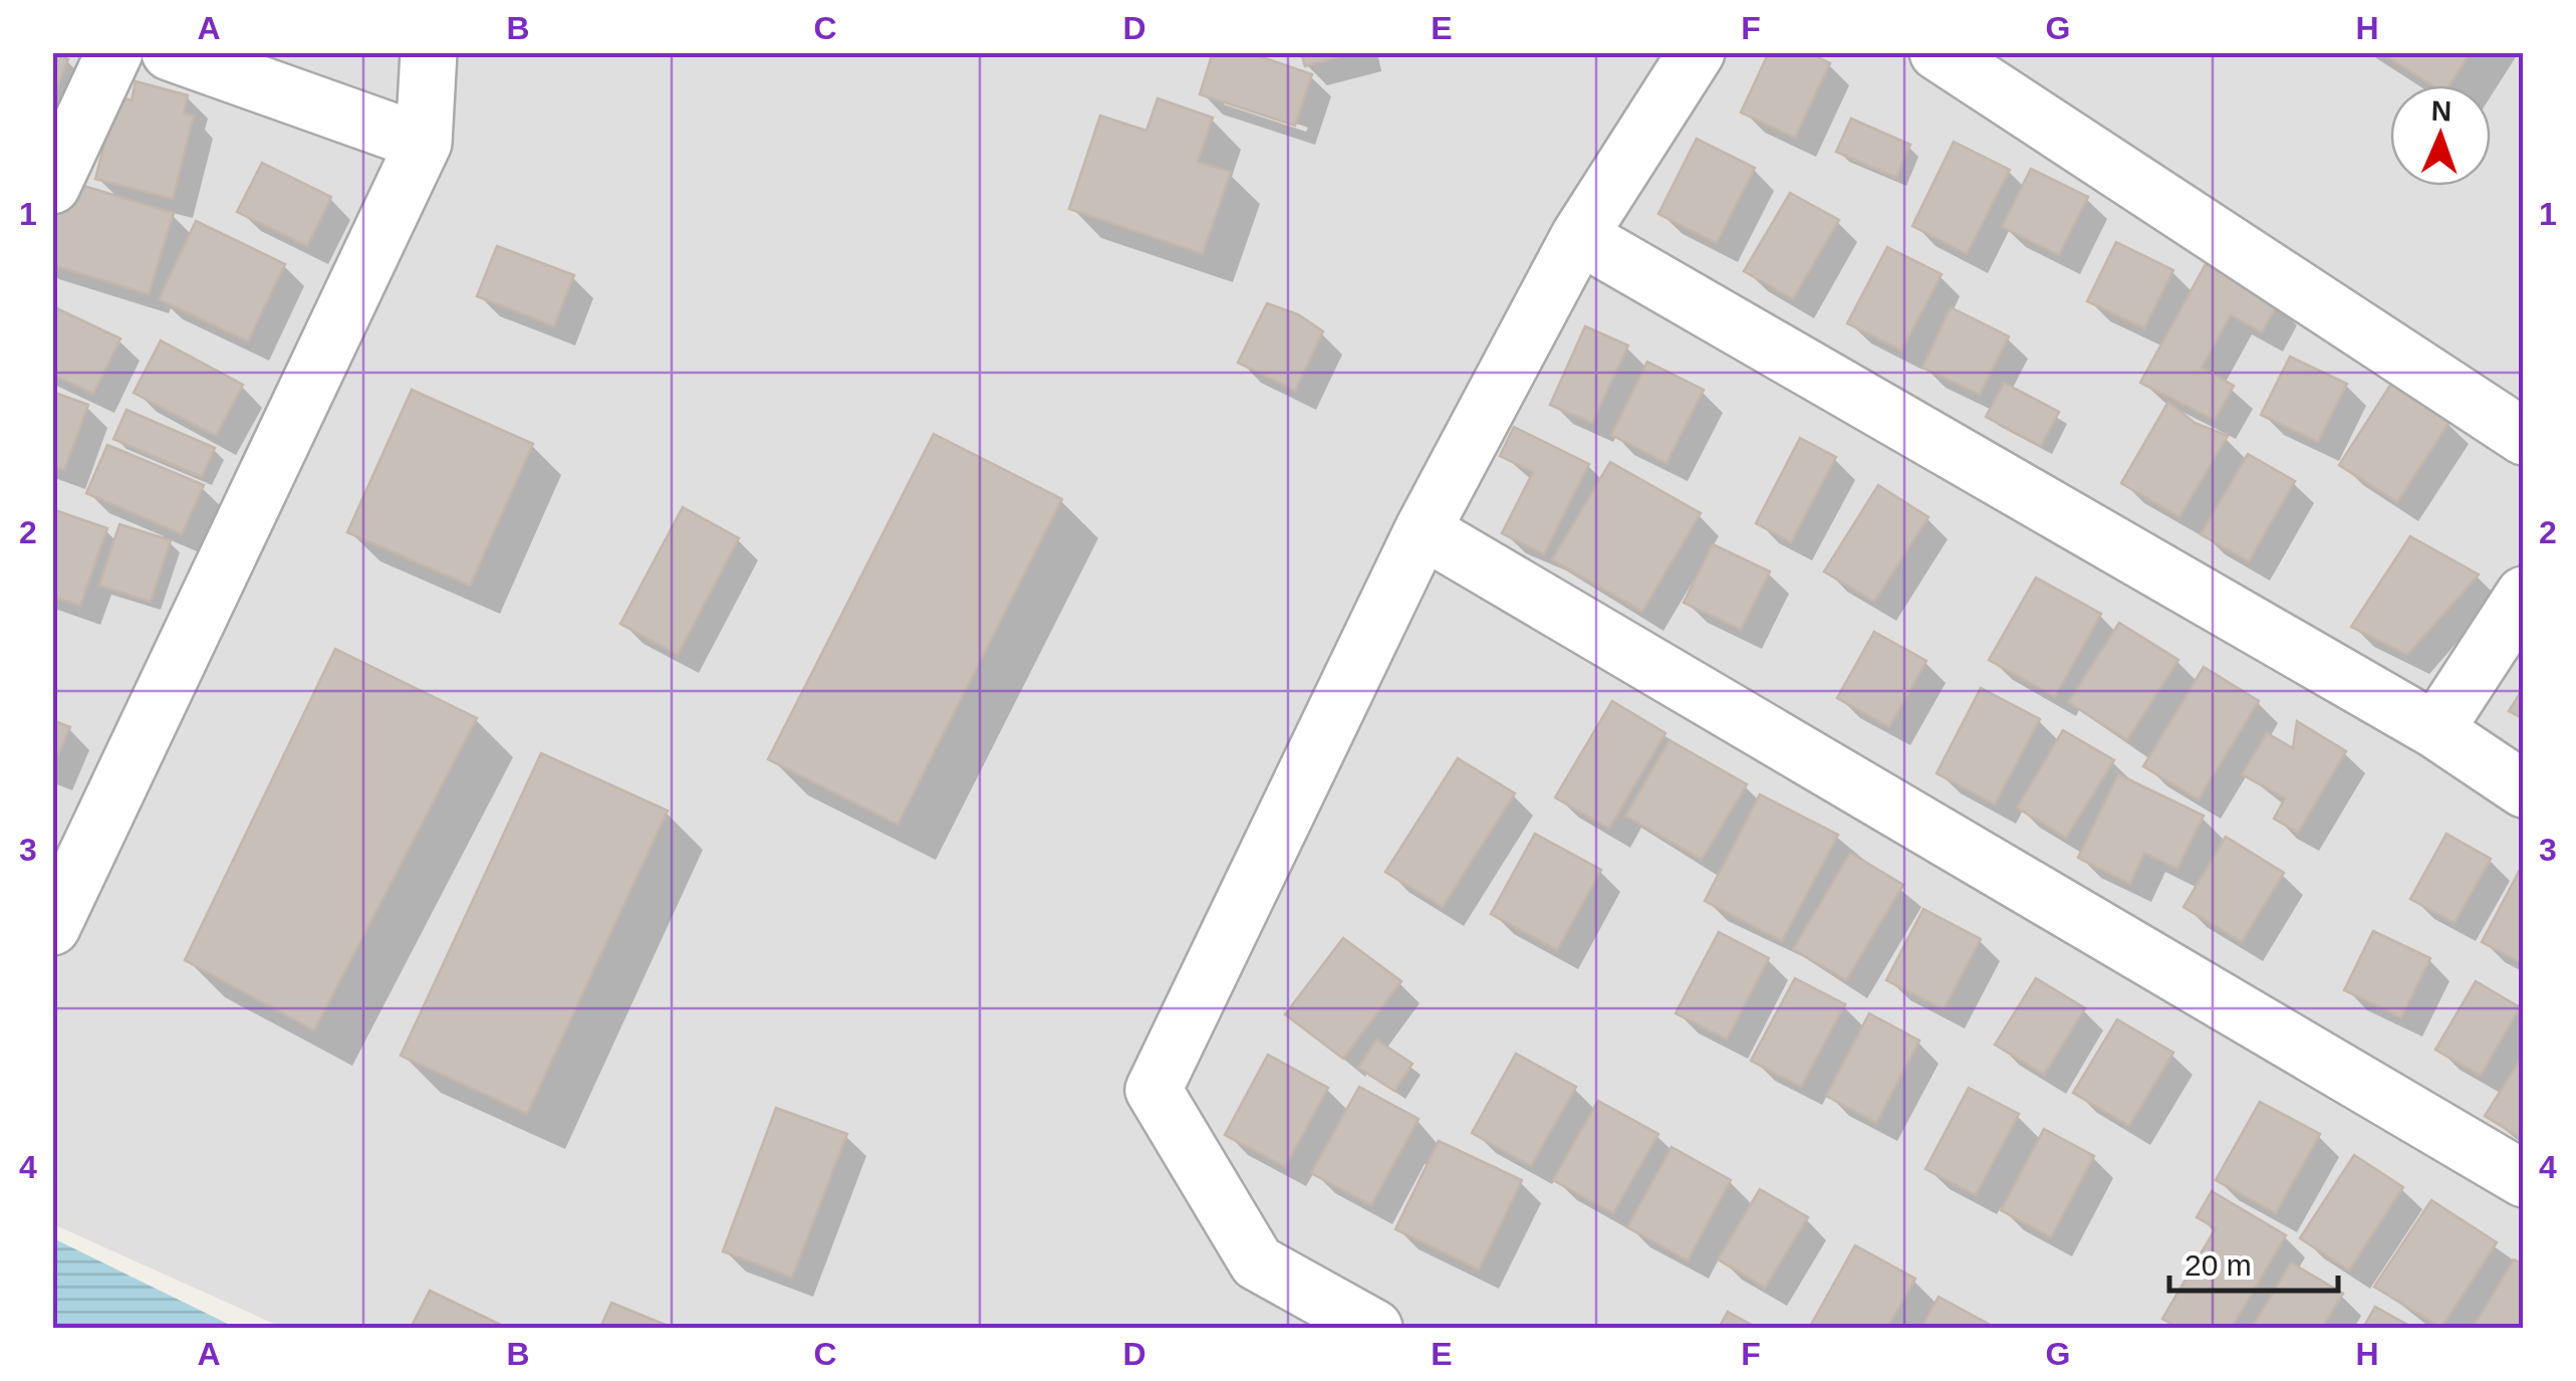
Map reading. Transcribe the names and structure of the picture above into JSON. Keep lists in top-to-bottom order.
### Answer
{
  "scale_bar": "20 m",
  "north": "top",
  "grid": {
    "columns": [
      "A",
      "B",
      "C",
      "D",
      "E",
      "F",
      "G",
      "H"
    ],
    "rows": [
      "1",
      "2",
      "3",
      "4"
    ]
  }
}
